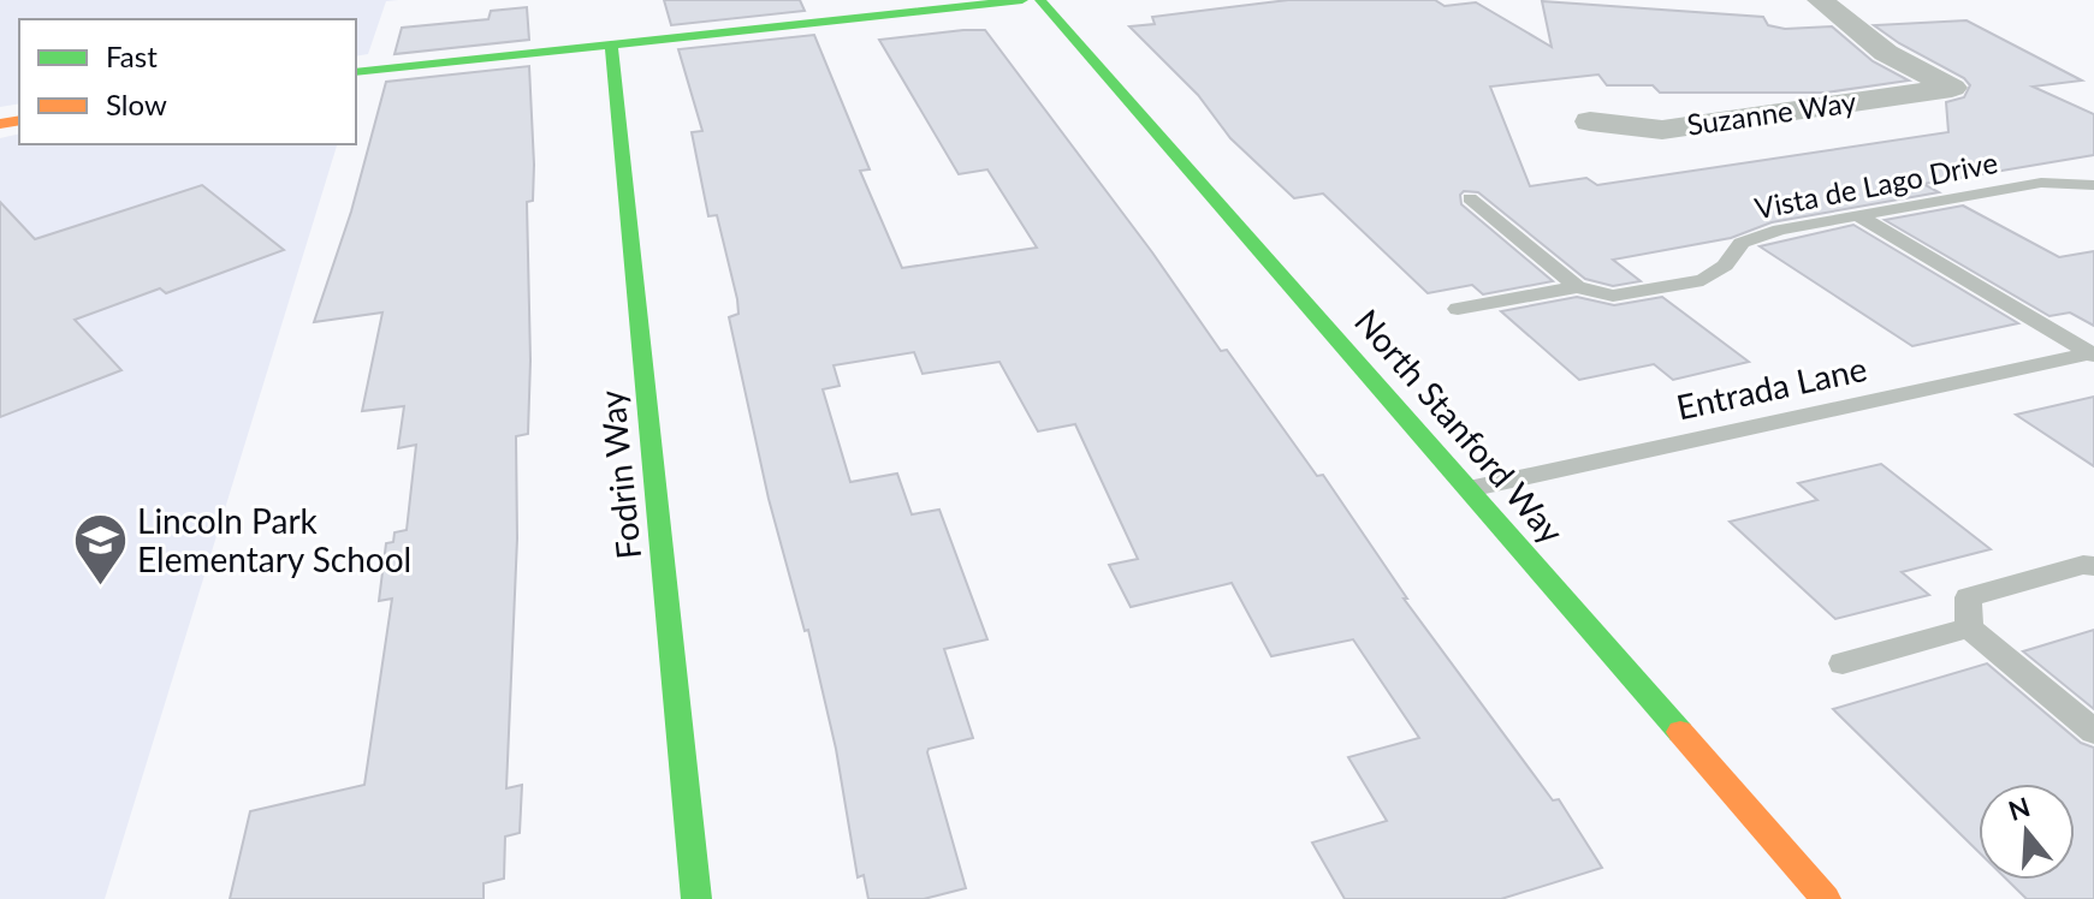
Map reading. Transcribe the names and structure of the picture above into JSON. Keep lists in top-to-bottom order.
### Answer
{
  "streets": {
    "street": ["Suzanne Way", "North Stanford Way", "Fodrin Way"],
    "lane": ["Vista de Lago Drive", "Entrada Lane"]
  },
  "crossings": [
    ["Entrada Lane", "North Stanford Way"]
  ],
  "places": {
    "school or university": ["Lincoln Park Elementary School"]
  },
  "legend": ["Fast", "Slow"],
  "north": "top"
}
